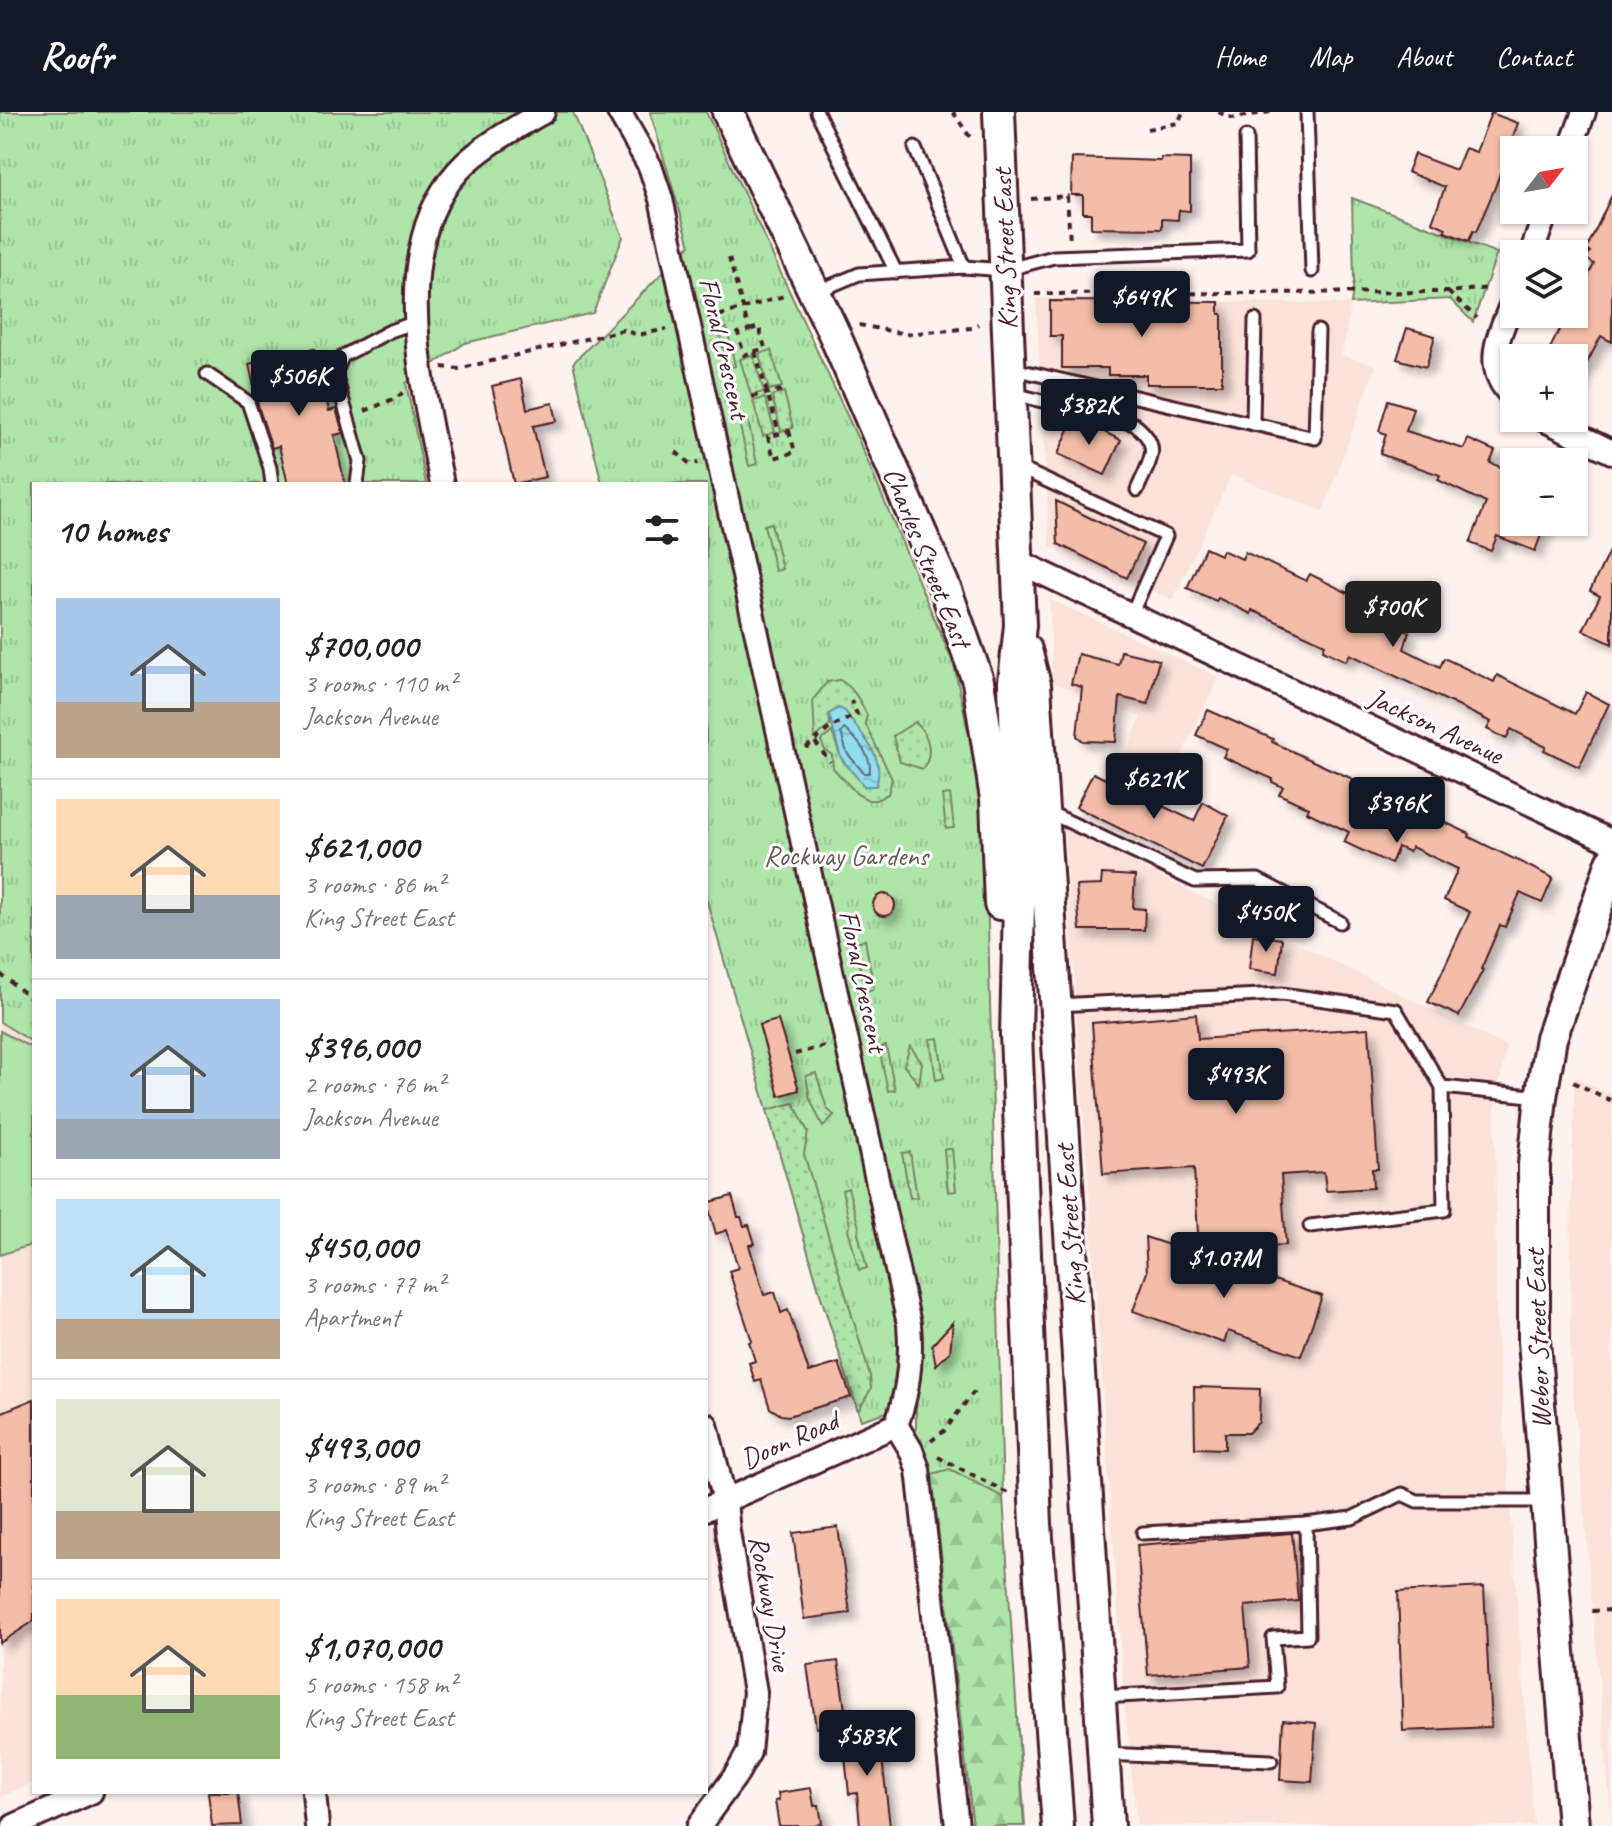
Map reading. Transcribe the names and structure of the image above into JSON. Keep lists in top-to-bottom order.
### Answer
{
  "streets": {
    "main road": ["King Street East", "Charles Street East", "Weber Street East"],
    "street": [
      "Floral Crescent",
      "Jackson Avenue",
      "Doon Road",
      "Rockway Drive"
    ]
  },
  "crossings": [
    ["King Street East", "Charles Street East"],
    ["King Street East", "Jackson Avenue"],
    ["Floral Crescent", "Doon Road"],
    ["Doon Road", "Rockway Drive"]
  ],
  "parks": ["Rockway Gardens"],
  "north": "top right",
  "page": {
    "header": "Roofr",
    "nav": [
      "Home",
      "Map",
      "About",
      "Contact"
    ],
    "map_buttons": ["+", "−"],
    "price": [
      "$649K",
      "$506K",
      "$382K",
      "$700K",
      "$621K",
      "$396K",
      "$450K",
      "$493K",
      "$1.07M",
      "$583K"
    ],
    "heading": "10 homes",
    "list": [
      {
        "name": "$700,000",
        "note": "3 rooms · 110 m² · Jackson Avenue"
      },
      {
        "name": "$621,000",
        "note": "3 rooms · 86 m² · King Street East"
      },
      {
        "name": "$396,000",
        "note": "2 rooms · 76 m² · Jackson Avenue"
      },
      {
        "name": "$450,000",
        "note": "3 rooms · 77 m² · Apartment"
      },
      {
        "name": "$493,000",
        "note": "3 rooms · 89 m² · King Street East"
      },
      {
        "name": "$1,070,000",
        "note": "5 rooms · 158 m² · King Street East"
      }
    ]
  }
}
